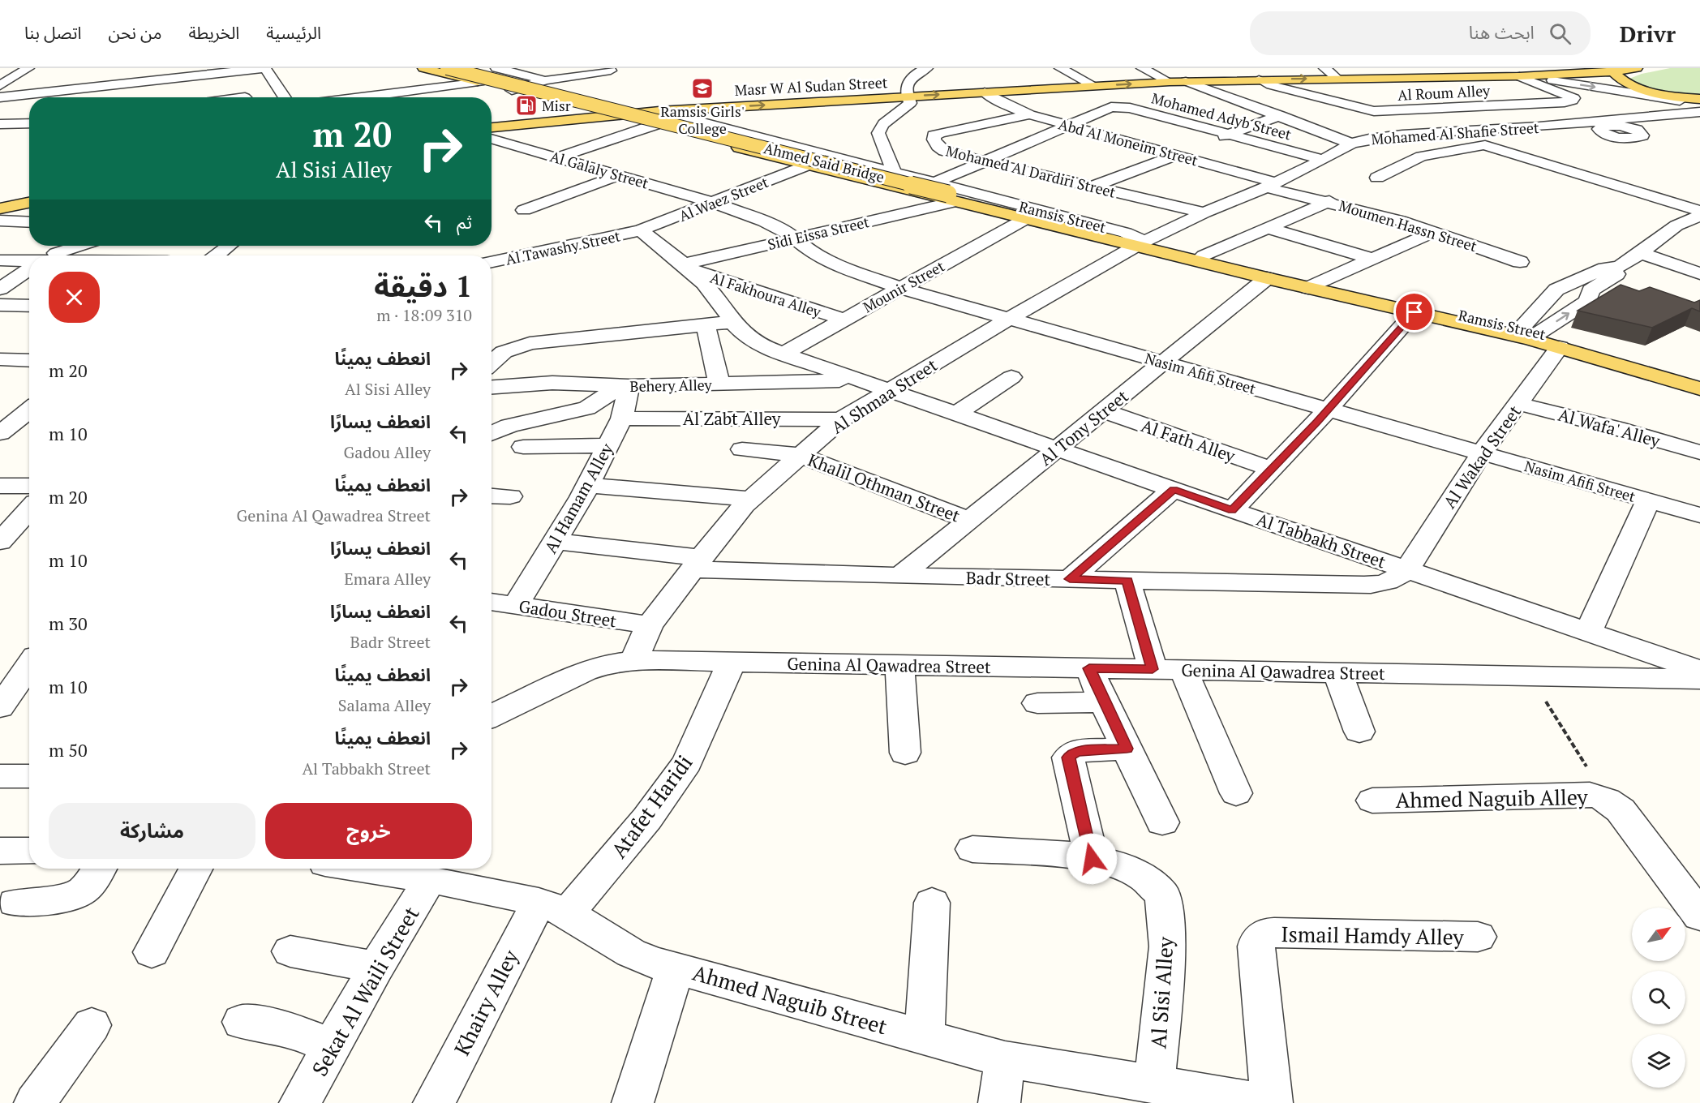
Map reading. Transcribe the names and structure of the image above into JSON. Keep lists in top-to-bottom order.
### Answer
{
  "streets": {
    "main road": ["Masr W Al Sudan Street", "Ahmed Said Bridge", "Ramsis Street"],
    "street": [
      "Al Roum Alley",
      "Mohamed Adyb Street",
      "Mohamed Al Shafie Street",
      "Abd Al Moneim Street",
      "Al Galaly Street",
      "Mohamed Al Dardiri Street",
      "Al Waez Street",
      "Moumen Hassn Street",
      "Sidi Eissa Street",
      "Al Tawashy Street",
      "Mounir Street",
      "Al Fakhoura Alley",
      "Nasim Afifi Street",
      "Behery Alley",
      "Al Shmaa Street",
      "Al Zabt Alley",
      "Al Tony Street",
      "Al Wafa' Alley",
      "Al Fath Alley",
      "Al Wakad Street",
      "Khalil Othman Street",
      "Al Hamam Alley",
      "Al Tabbakh Street",
      "Badr Street",
      "Gadou Street",
      "Genina Al Qawadrea Street",
      "Ahmed Naguib Alley",
      "Atafet Haridi",
      "Ismail Hamdy Alley",
      "Sekat Al Waili Street",
      "Al Sisi Alley",
      "Ahmed Naguib Street",
      "Khairy Alley"
    ]
  },
  "crossings": [
    ["Masr W Al Sudan Street", "Al Roum Alley"],
    ["Masr W Al Sudan Street", "Abd Al Moneim Street"],
    ["Masr W Al Sudan Street", "Ramsis Street"],
    ["Mohamed Adyb Street", "Mohamed Al Shafie Street"],
    ["Mohamed Adyb Street", "Abd Al Moneim Street"],
    ["Mohamed Adyb Street", "Mounir Street"],
    ["Mohamed Al Shafie Street", "Abd Al Moneim Street"],
    ["Mohamed Al Shafie Street", "Ahmed Said Bridge"],
    ["Mohamed Al Shafie Street", "Mohamed Al Dardiri Street"],
    ["Mohamed Al Shafie Street", "Ramsis Street"],
    ["Mohamed Al Shafie Street", "Moumen Hassn Street"],
    ["Mohamed Al Shafie Street", "Al Shmaa Street"],
    ["Abd Al Moneim Street", "Mohamed Al Dardiri Street"],
    ["Abd Al Moneim Street", "Moumen Hassn Street"],
    ["Abd Al Moneim Street", "Mounir Street"],
    ["Ahmed Said Bridge", "Ramsis Street"],
    ["Ahmed Said Bridge", "Sidi Eissa Street"],
    ["Ahmed Said Bridge", "Al Shmaa Street"],
    ["Al Galaly Street", "Al Waez Street"],
    ["Al Galaly Street", "Nasim Afifi Street"],
    ["Mohamed Al Dardiri Street", "Mounir Street"],
    ["Al Waez Street", "Ramsis Street"],
    ["Al Waez Street", "Al Tawashy Street"],
    ["Al Waez Street", "Nasim Afifi Street"],
    ["Al Waez Street", "Al Tabbakh Street"],
    ["Ramsis Street", "Sidi Eissa Street"],
    ["Ramsis Street", "Mounir Street"],
    ["Ramsis Street", "Al Shmaa Street"],
    ["Ramsis Street", "Al Tony Street"],
    ["Ramsis Street", "Al Wakad Street"],
    ["Sidi Eissa Street", "Al Fakhoura Alley"],
    ["Sidi Eissa Street", "Nasim Afifi Street"],
    ["Sidi Eissa Street", "Al Tabbakh Street"],
    ["Al Tawashy Street", "Al Tabbakh Street"],
    ["Mounir Street", "Al Fakhoura Alley"],
    ["Mounir Street", "Nasim Afifi Street"],
    ["Mounir Street", "Al Tabbakh Street"],
    ["Al Fakhoura Alley", "Al Tabbakh Street"],
    ["Nasim Afifi Street", "Al Shmaa Street"],
    ["Nasim Afifi Street", "Al Tony Street"],
    ["Nasim Afifi Street", "Al Wakad Street"],
    ["Behery Alley", "Al Hamam Alley"],
    ["Behery Alley", "Al Tabbakh Street"],
    ["Al Shmaa Street", "Al Zabt Alley"],
    ["Al Shmaa Street", "Khalil Othman Street"],
    ["Al Shmaa Street", "Al Tabbakh Street"],
    ["Al Shmaa Street", "Badr Street"],
    ["Al Shmaa Street", "Gadou Street"],
    ["Al Shmaa Street", "Genina Al Qawadrea Street"],
    ["Al Zabt Alley", "Al Hamam Alley"],
    ["Al Tony Street", "Al Fath Alley"],
    ["Al Tony Street", "Khalil Othman Street"],
    ["Al Tony Street", "Al Tabbakh Street"],
    ["Al Tony Street", "Badr Street"],
    ["Al Wafa' Alley", "Al Wakad Street"],
    ["Al Wakad Street", "Al Tabbakh Street"],
    ["Al Wakad Street", "Badr Street"],
    ["Al Hamam Alley", "Badr Street"],
    ["Al Hamam Alley", "Gadou Street"],
    ["Al Tabbakh Street", "Badr Street"],
    ["Genina Al Qawadrea Street", "Atafet Haridi"],
    ["Atafet Haridi", "Ahmed Naguib Street"],
    ["Atafet Haridi", "Khairy Alley"],
    ["Sekat Al Waili Street", "Ahmed Naguib Street"],
    ["Al Sisi Alley", "Ahmed Naguib Street"],
    ["Ahmed Naguib Street", "Khairy Alley"]
  ],
  "one_way": ["Masr W Al Sudan Street"],
  "places": {
    "school or university": ["Ramsis Girls' College"],
    "fuel station": ["Misr"]
  },
  "north": "top right",
  "page": {
    "header": "Drivr",
    "search": "ابحث هنا",
    "nav": [
      "الرئيسية",
      "الخريطة",
      "من نحن",
      "اتصل بنا"
    ],
    "turn": ["20 m", "Al Sisi Alley"],
    "then": "ثم",
    "heading": ["1 دقيقة", "310 m · 18:09"],
    "list": [
      {
        "name": "انعطف يمينًا",
        "note": "Al Sisi Alley",
        "value": "20 m"
      },
      {
        "name": "انعطف يسارًا",
        "note": "Gadou Alley",
        "value": "10 m"
      },
      {
        "name": "انعطف يمينًا",
        "note": "Genina Al Qawadrea Street",
        "value": "20 m"
      },
      {
        "name": "انعطف يسارًا",
        "note": "Emara Alley",
        "value": "10 m"
      },
      {
        "name": "انعطف يسارًا",
        "note": "Badr Street",
        "value": "30 m"
      },
      {
        "name": "انعطف يمينًا",
        "note": "Salama Alley",
        "value": "10 m"
      },
      {
        "name": "انعطف يمينًا",
        "note": "Al Tabbakh Street",
        "value": "50 m"
      }
    ],
    "buttons": ["خروج", "مشاركة"]
  }
}
